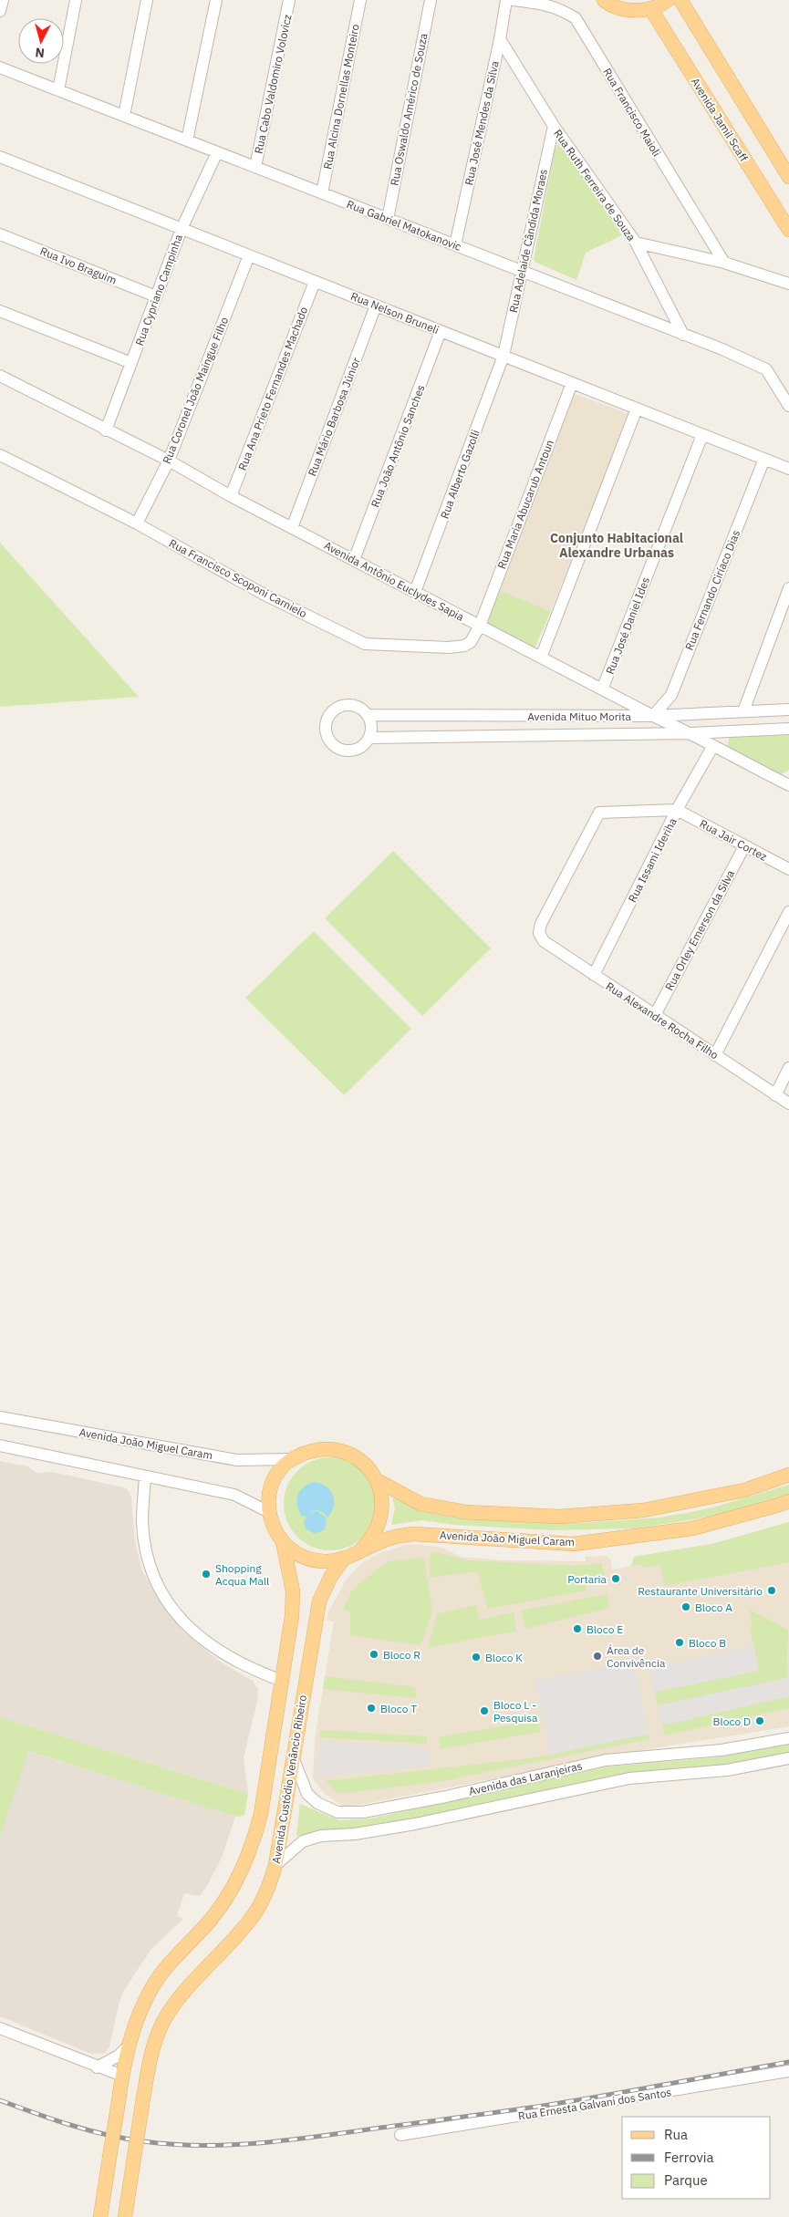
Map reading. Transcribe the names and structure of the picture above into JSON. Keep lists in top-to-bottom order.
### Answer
{
  "streets": {
    "main road": ["Avenida Jamil Scaff", "Avenida João Miguel Caram", "Avenida Custódio Venâncio Ribeiro"],
    "street": [
      "Rua Cabo Valdomiro Volovicz",
      "Rua Alcina Dornellas Monteiro",
      "Rua Oswaldo Américo de Souza",
      "Rua Francisco Maioli",
      "Rua José Mendes da Silva",
      "Rua Ruth Ferreira de Souza",
      "Rua Gabriel Matokanovic",
      "Rua Adelaide Cândida Moraes",
      "Rua Ivo Braguim",
      "Rua Cypriano Campinha",
      "Rua Nelson Bruneli",
      "Rua Ana Prieto Fernandes Machado",
      "Rua Coronel João Maingue Filho",
      "Rua Mário Barbosa Júnior",
      "Rua João Antônio Sanches",
      "Rua Alberto Gazolli",
      "Rua Maria Abucarub Antoun",
      "Rua Francisco Scoponi Carnielo",
      "Avenida Antônio Euclydes Sapia",
      "Rua Fernando Ciríaco Dias",
      "Rua José Daniel Ides",
      "Avenida Mituo Morita",
      "Rua Jair Cortez",
      "Rua Issami Ideriha",
      "Rua Orley Emerson da Silva",
      "Rua Alexandre Rocha Filho",
      "Avenida das Laranjeiras",
      "Rua Ernesta Galvani dos Santos"
    ]
  },
  "crossings": [
    ["Rua Cabo Valdomiro Volovicz", "Rua Gabriel Matokanovic"],
    ["Rua Alcina Dornellas Monteiro", "Rua Gabriel Matokanovic"],
    ["Rua Oswaldo Américo de Souza", "Rua Gabriel Matokanovic"],
    ["Rua José Mendes da Silva", "Rua Ruth Ferreira de Souza"],
    ["Rua José Mendes da Silva", "Rua Gabriel Matokanovic"],
    ["Rua Ruth Ferreira de Souza", "Rua Gabriel Matokanovic"],
    ["Rua Ruth Ferreira de Souza", "Rua Adelaide Cândida Moraes"],
    ["Rua Gabriel Matokanovic", "Rua Adelaide Cândida Moraes"],
    ["Rua Gabriel Matokanovic", "Rua Cypriano Campinha"],
    ["Rua Adelaide Cândida Moraes", "Rua Nelson Bruneli"],
    ["Rua Adelaide Cândida Moraes", "Rua Alberto Gazolli"],
    ["Rua Ivo Braguim", "Rua Cypriano Campinha"],
    ["Rua Cypriano Campinha", "Rua Nelson Bruneli"],
    ["Rua Cypriano Campinha", "Avenida Antônio Euclydes Sapia"],
    ["Rua Nelson Bruneli", "Rua Ana Prieto Fernandes Machado"],
    ["Rua Nelson Bruneli", "Rua Coronel João Maingue Filho"],
    ["Rua Nelson Bruneli", "Rua Mário Barbosa Júnior"],
    ["Rua Nelson Bruneli", "Rua João Antônio Sanches"],
    ["Rua Nelson Bruneli", "Rua Alberto Gazolli"],
    ["Rua Nelson Bruneli", "Rua Maria Abucarub Antoun"],
    ["Rua Nelson Bruneli", "Rua Fernando Ciríaco Dias"],
    ["Rua Nelson Bruneli", "Rua José Daniel Ides"],
    ["Rua Ana Prieto Fernandes Machado", "Avenida Antônio Euclydes Sapia"],
    ["Rua Coronel João Maingue Filho", "Rua Francisco Scoponi Carnielo"],
    ["Rua Coronel João Maingue Filho", "Avenida Antônio Euclydes Sapia"],
    ["Rua Mário Barbosa Júnior", "Avenida Antônio Euclydes Sapia"],
    ["Rua João Antônio Sanches", "Avenida Antônio Euclydes Sapia"],
    ["Rua Alberto Gazolli", "Avenida Antônio Euclydes Sapia"],
    ["Rua Maria Abucarub Antoun", "Rua Francisco Scoponi Carnielo"],
    ["Rua Maria Abucarub Antoun", "Avenida Antônio Euclydes Sapia"],
    ["Rua Francisco Scoponi Carnielo", "Avenida Antônio Euclydes Sapia"],
    ["Avenida Antônio Euclydes Sapia", "Rua Fernando Ciríaco Dias"],
    ["Avenida Antônio Euclydes Sapia", "Rua José Daniel Ides"],
    ["Avenida Antônio Euclydes Sapia", "Avenida Mituo Morita"],
    ["Avenida Antônio Euclydes Sapia", "Rua Issami Ideriha"],
    ["Rua Fernando Ciríaco Dias", "Avenida Mituo Morita"],
    ["Rua Jair Cortez", "Rua Issami Ideriha"],
    ["Rua Jair Cortez", "Rua Orley Emerson da Silva"],
    ["Rua Jair Cortez", "Rua Alexandre Rocha Filho"],
    ["Rua Issami Ideriha", "Rua Alexandre Rocha Filho"],
    ["Rua Orley Emerson da Silva", "Rua Alexandre Rocha Filho"],
    ["Avenida João Miguel Caram", "Avenida Custódio Venâncio Ribeiro"],
    ["Avenida das Laranjeiras", "Avenida Custódio Venâncio Ribeiro"]
  ],
  "districts": ["Conjunto Habitacional Alexandre Urbanas"],
  "places": [
    "Shopping Acqua Mall",
    "Portaria",
    "Restaurante Universitário",
    "Bloco A",
    "Bloco E",
    "Bloco B",
    "Bloco R",
    "Área de Convivência",
    "Bloco K",
    "Bloco T",
    "Bloco L - Pesquisa",
    "Bloco D"
  ],
  "legend": ["Rua", "Ferrovia", "Parque"],
  "north": "bottom"
}
